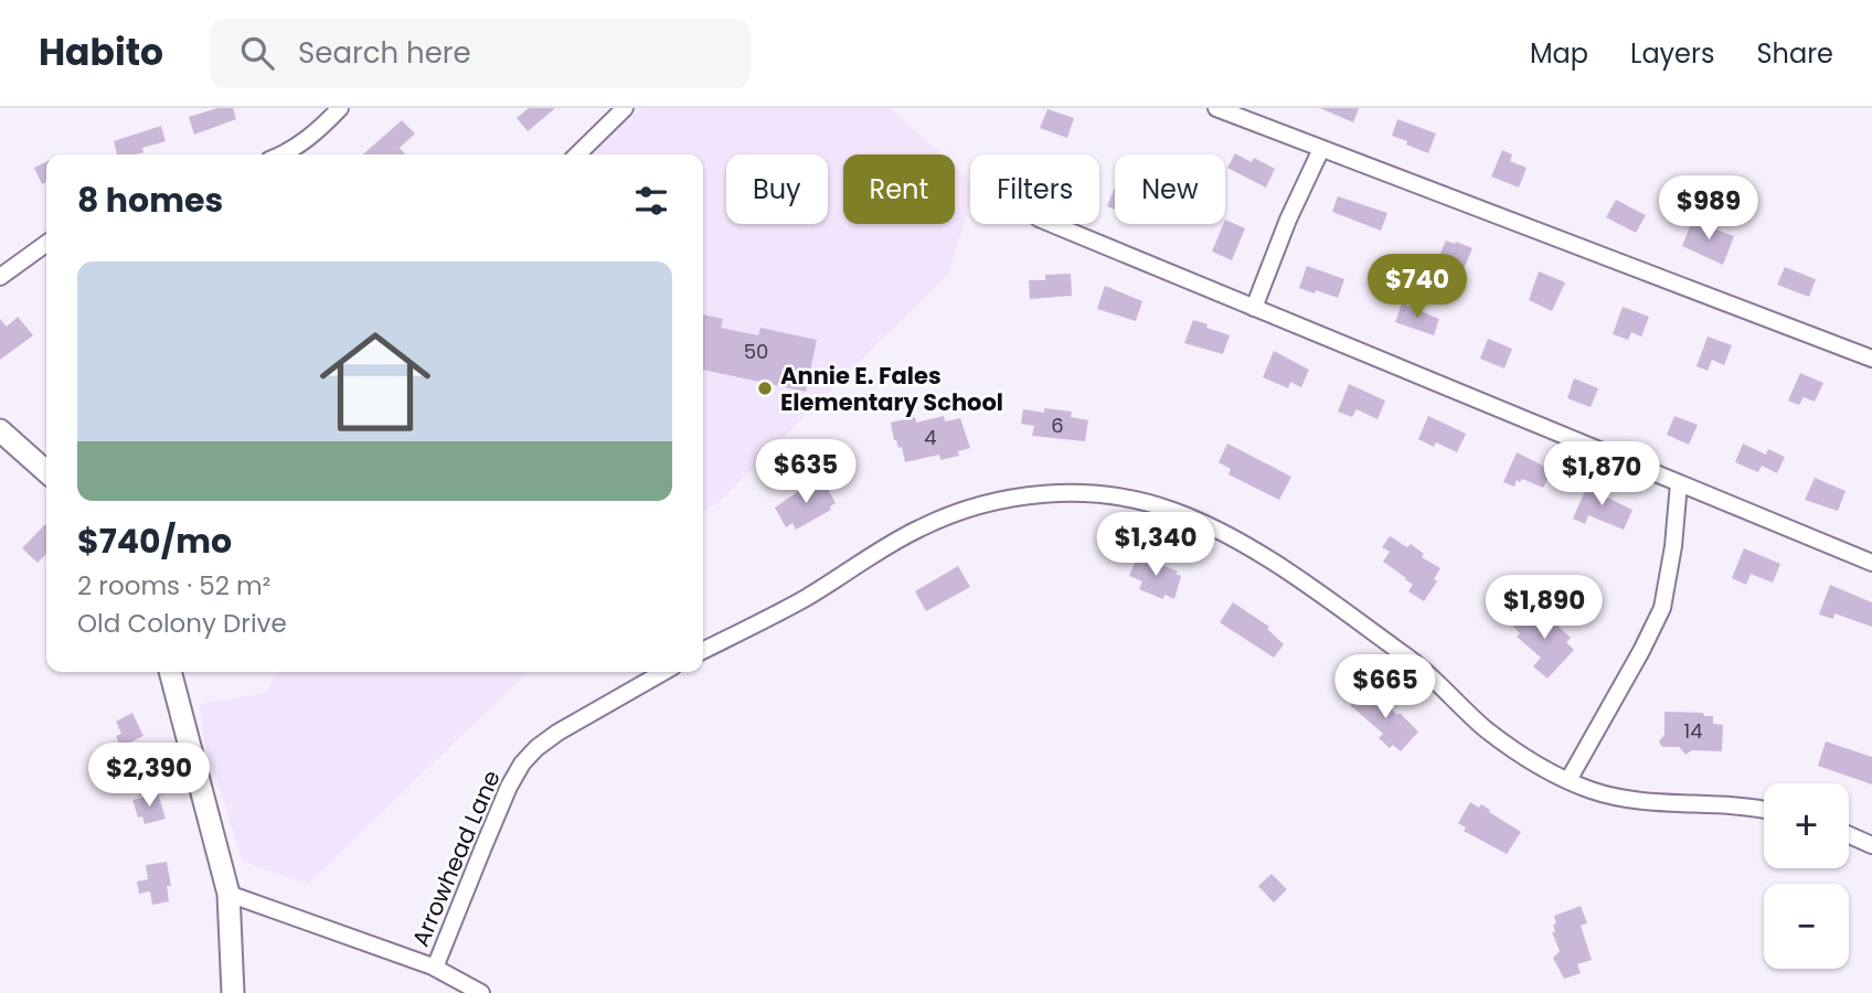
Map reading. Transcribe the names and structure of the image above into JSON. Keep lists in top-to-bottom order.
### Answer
{
  "streets": {
    "street": ["Arrowhead Lane"]
  },
  "places": ["Annie E. Fales Elementary School"],
  "house_numbers": [
    "50",
    "6",
    "4",
    "14"
  ],
  "page": {
    "header": "Habito",
    "search": "Search here",
    "nav": ["Map", "Layers", "Share"],
    "chip": [
      "Buy",
      "Rent",
      "Filters",
      "New"
    ],
    "heading": "8 homes",
    "price": [
      "$989",
      "$740",
      "$635",
      "$1,870",
      "$1,340",
      "$1,890",
      "$665",
      "$2,390"
    ],
    "list": [
      {
        "name": "$740/mo",
        "note": "2 rooms · 52 m² · Old Colony Drive"
      }
    ],
    "map_buttons": ["+", "−"]
  }
}
